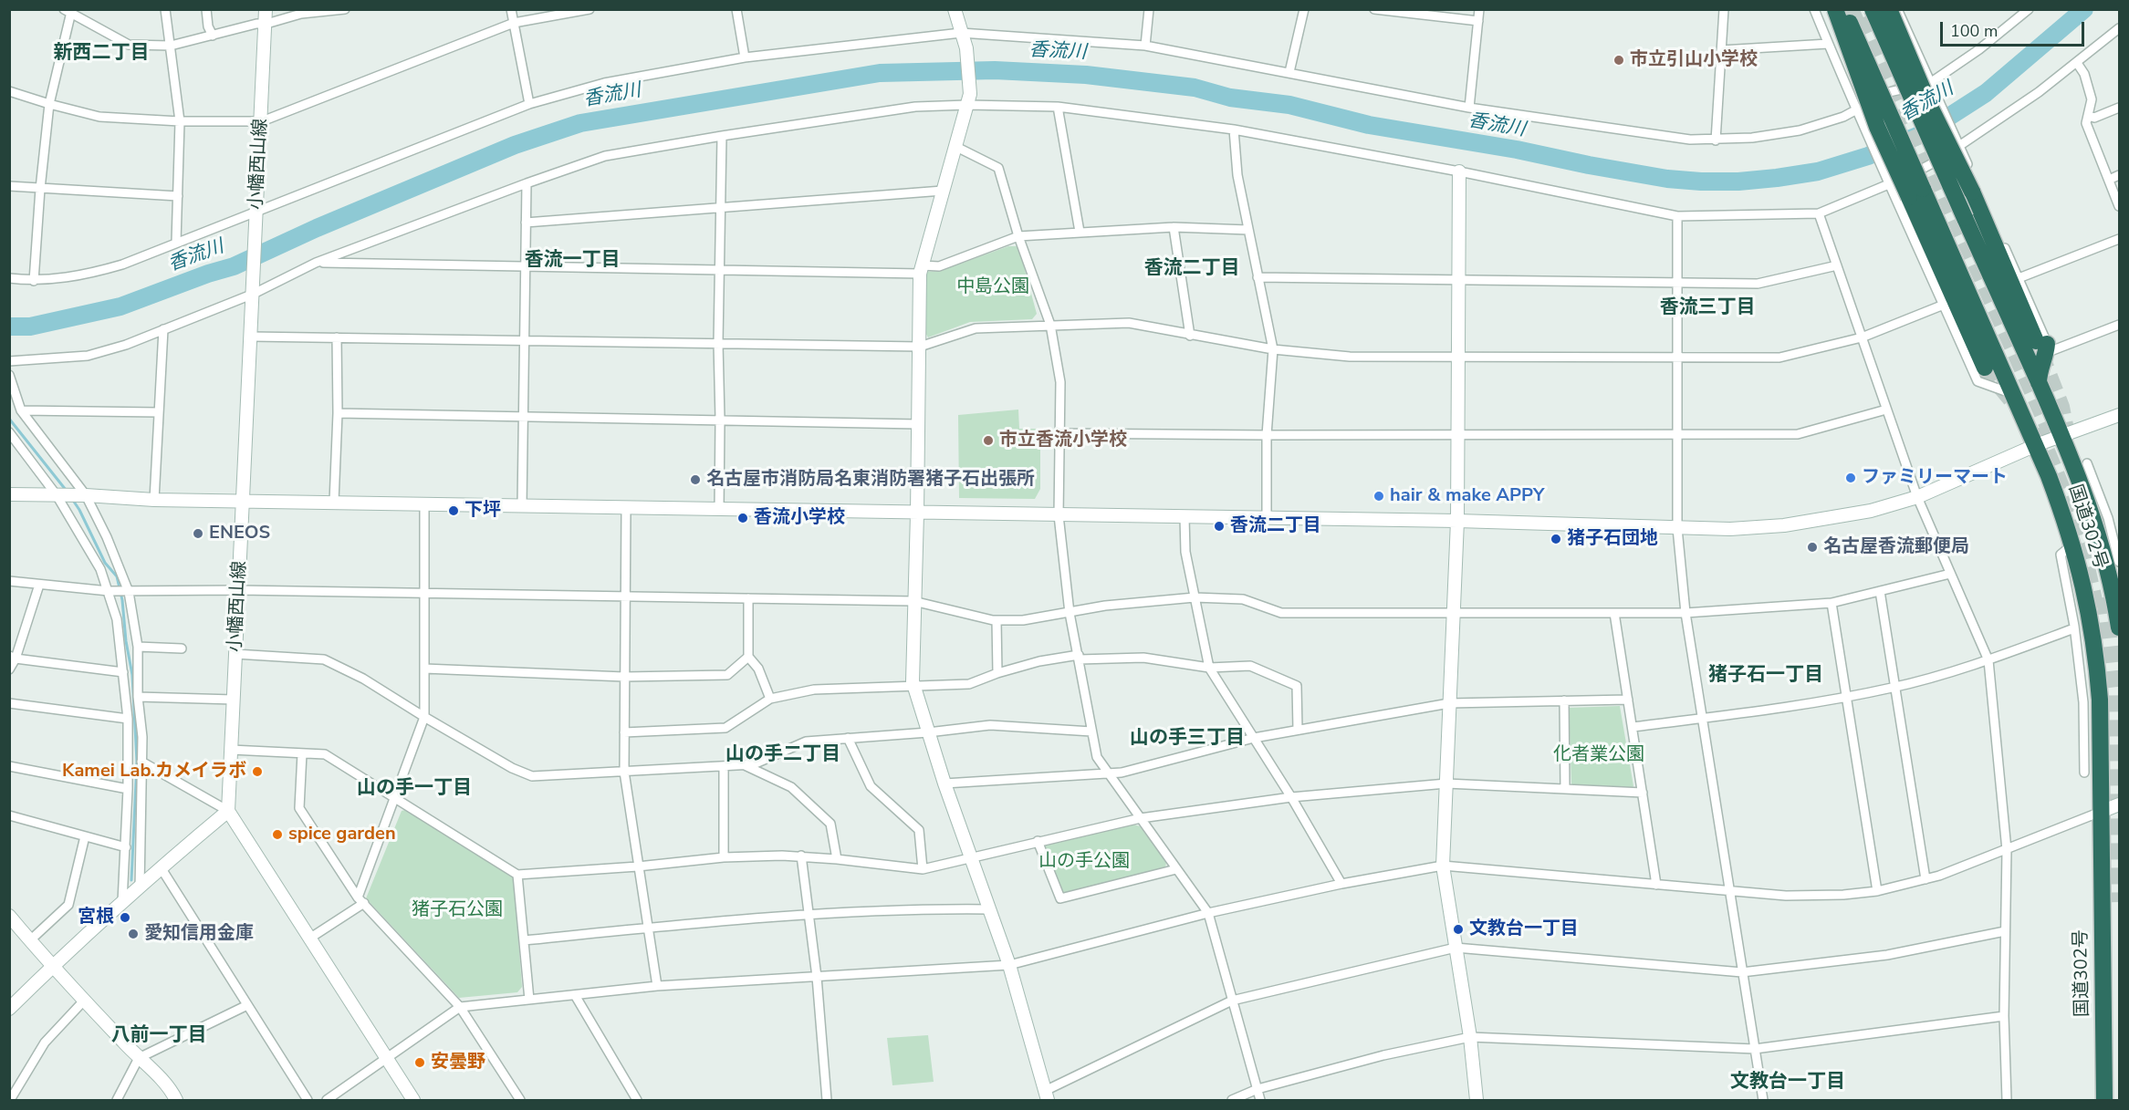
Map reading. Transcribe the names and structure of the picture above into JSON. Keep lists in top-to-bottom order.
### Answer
{
  "streets": {
    "highway": ["国道302号"],
    "street": ["小幡西山線"]
  },
  "districts": [
    "新西二丁目",
    "香流一丁目",
    "香流二丁目",
    "香流三丁目",
    "猪子石一丁目",
    "山の手三丁目",
    "山の手二丁目",
    "山の手一丁目",
    "八前一丁目",
    "文教台一丁目"
  ],
  "water": ["香流川"],
  "parks": [
    "中島公園",
    "化者業公園",
    "山の手公園",
    "猪子石公園"
  ],
  "places": [
    "市立引山小学校",
    "市立香流小学校",
    "ファミリーマート",
    "名古屋市消防局名東消防署猪子石出張所",
    "hair & make APPY",
    "下坪",
    "香流小学校",
    "香流二丁目",
    "ENEOS",
    "猪子石団地",
    "名古屋香流郵便局",
    "Kamei Lab.カメイラボ",
    "spice garden",
    "宮根",
    "文教台一丁目",
    "愛知信用金庫",
    "安曇野"
  ],
  "scale_bar": "100 m"
}
